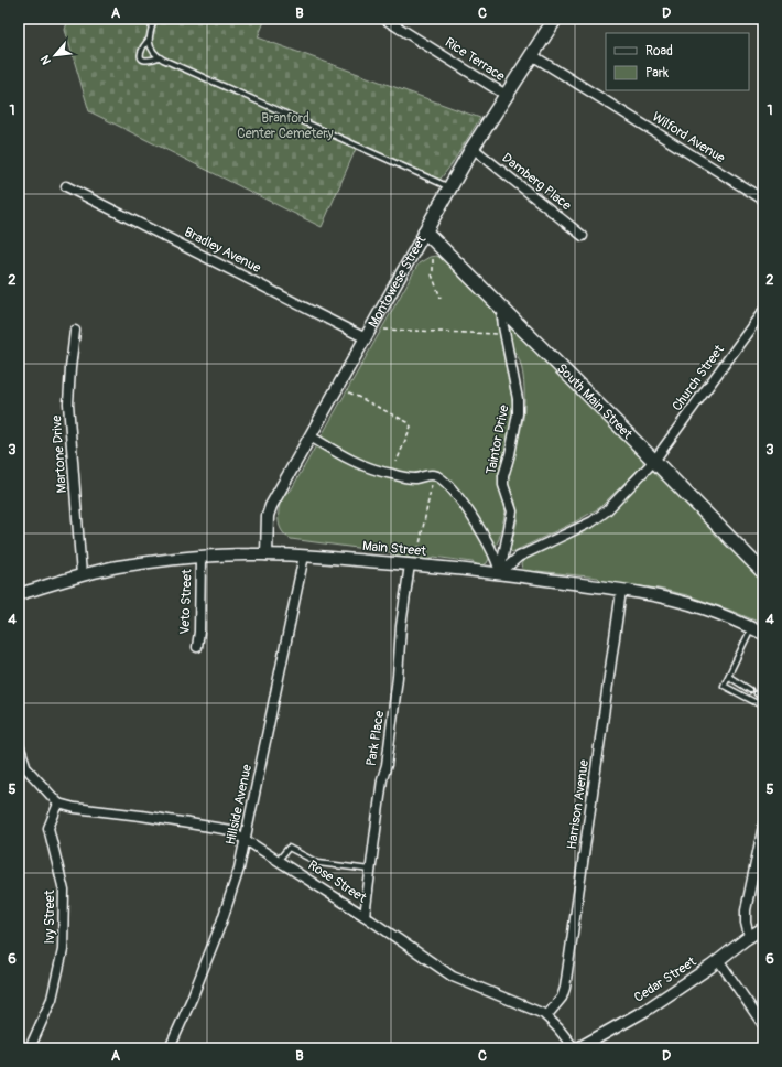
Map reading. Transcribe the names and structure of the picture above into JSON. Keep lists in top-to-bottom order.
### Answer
{
  "streets": {
    "main road": ["Montowese Street", "South Main Street"],
    "street": [
      "Rice Terrace",
      "Wilford Avenue",
      "Damberg Place",
      "Bradley Avenue",
      "Church Street",
      "Taintor Drive",
      "Martone Drive",
      "Main Street",
      "Veto Street",
      "Park Place",
      "Hillside Avenue",
      "Harrison Avenue",
      "Rose Street",
      "Ivy Street",
      "Cedar Street"
    ]
  },
  "crossings": [
    ["Rice Terrace", "Montowese Street"],
    ["Wilford Avenue", "Montowese Street"],
    ["Damberg Place", "Montowese Street"],
    ["Bradley Avenue", "Montowese Street"],
    ["Montowese Street", "South Main Street"],
    ["Montowese Street", "Main Street"],
    ["Church Street", "South Main Street"],
    ["Church Street", "Taintor Drive"],
    ["Church Street", "Main Street"],
    ["South Main Street", "Taintor Drive"],
    ["Taintor Drive", "Main Street"],
    ["Martone Drive", "Main Street"],
    ["Main Street", "Veto Street"],
    ["Main Street", "Park Place"],
    ["Main Street", "Hillside Avenue"],
    ["Main Street", "Harrison Avenue"],
    ["Park Place", "Rose Street"],
    ["Hillside Avenue", "Rose Street"],
    ["Harrison Avenue", "Rose Street"],
    ["Rose Street", "Ivy Street"]
  ],
  "parks": ["Branford Center Cemetery"],
  "legend": ["Road", "Park"],
  "north": "bottom left",
  "grid": {
    "columns": [
      "A",
      "B",
      "C",
      "D"
    ],
    "rows": [
      "1",
      "2",
      "3",
      "4",
      "5",
      "6"
    ]
  }
}
